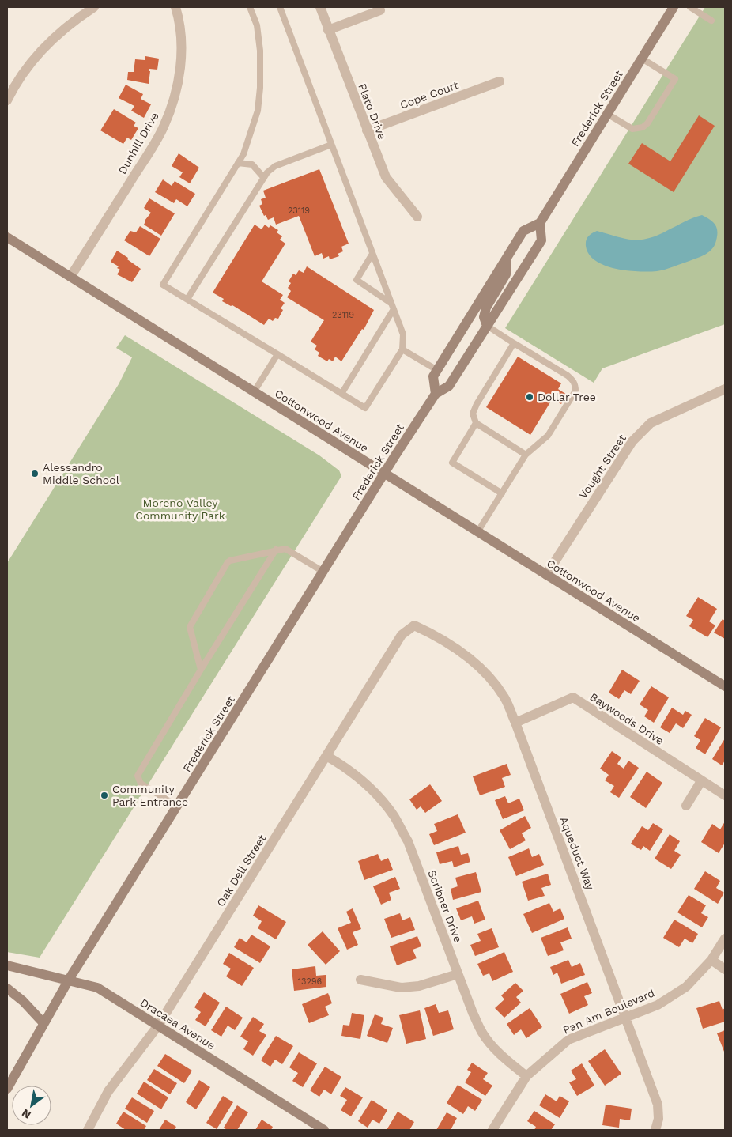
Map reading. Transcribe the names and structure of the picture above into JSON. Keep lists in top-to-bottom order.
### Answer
{
  "streets": {
    "main road": ["Frederick Street", "Cottonwood Avenue", "Dracaea Avenue"],
    "street": [
      "Cope Court",
      "Plato Drive",
      "Dunhill Drive",
      "Vought Street",
      "Baywoods Drive",
      "Aqueduct Way",
      "Oak Dell Street",
      "Scribner Drive",
      "Pan Am Boulevard"
    ]
  },
  "crossings": [
    ["Cope Court", "Plato Drive"],
    ["Frederick Street", "Cottonwood Avenue"],
    ["Frederick Street", "Dracaea Avenue"],
    ["Dunhill Drive", "Cottonwood Avenue"],
    ["Cottonwood Avenue", "Vought Street"],
    ["Baywoods Drive", "Aqueduct Way"],
    ["Aqueduct Way", "Oak Dell Street"],
    ["Aqueduct Way", "Pan Am Boulevard"],
    ["Oak Dell Street", "Scribner Drive"],
    ["Oak Dell Street", "Dracaea Avenue"],
    ["Scribner Drive", "Pan Am Boulevard"]
  ],
  "parks": ["Moreno Valley Community Park"],
  "places": ["Dollar Tree", "Alessandro Middle School", "Community Park Entrance"],
  "house_numbers": ["23119", "23119", "13296"],
  "north": "bottom left"
}
